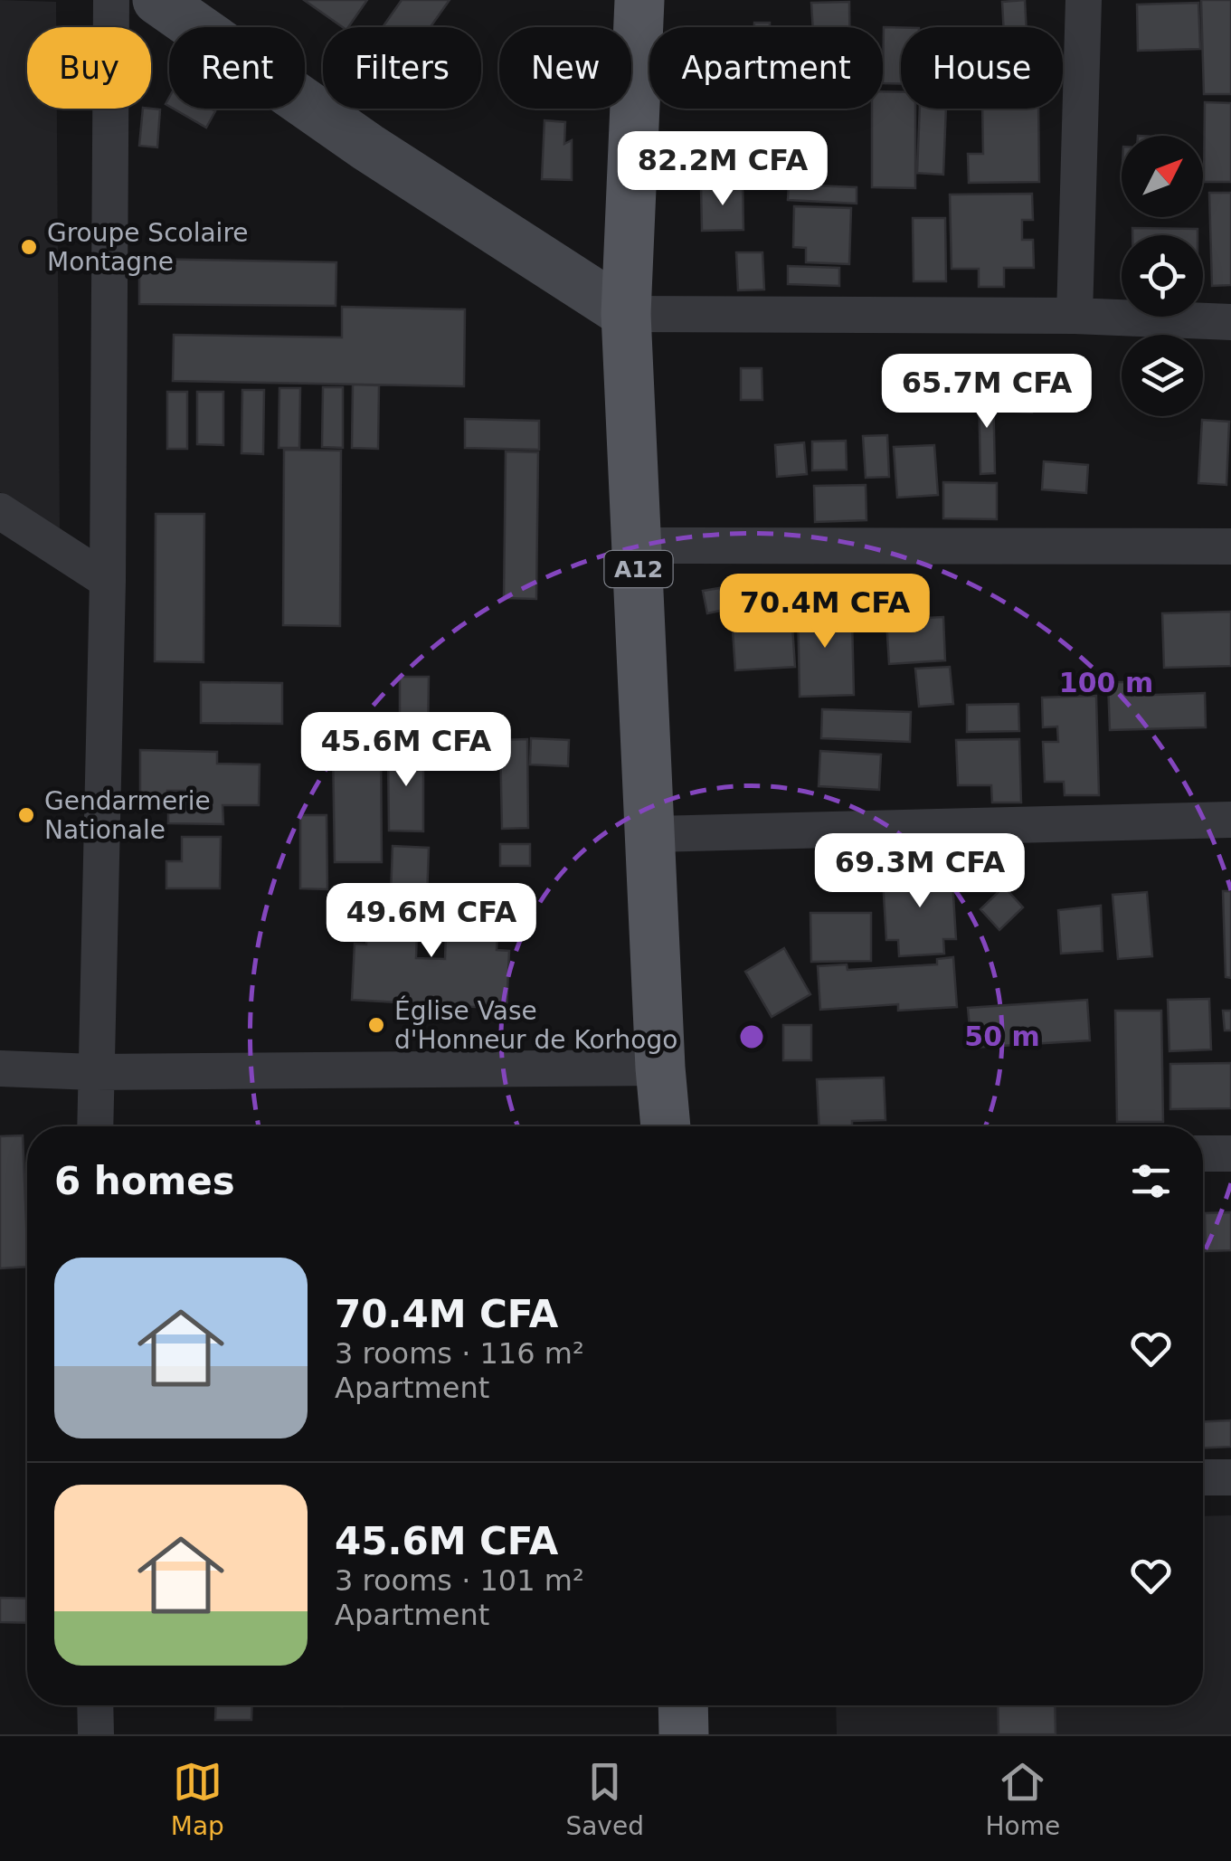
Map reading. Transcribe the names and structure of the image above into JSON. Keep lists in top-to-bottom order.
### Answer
{
  "streets": {
    "main road": ["A12"]
  },
  "places": ["Groupe Scolaire Montagne", "Gendarmerie Nationale", "Église Vase d'Honneur de Korhogo"],
  "north": "top right",
  "page": {
    "chip": [
      "Buy",
      "Rent",
      "Filters",
      "New",
      "Apartment",
      "House"
    ],
    "price": [
      "82.2M CFA",
      "65.7M CFA",
      "70.4M CFA",
      "45.6M CFA",
      "69.3M CFA",
      "49.6M CFA"
    ],
    "heading": "6 homes",
    "list": [
      {
        "name": "70.4M CFA",
        "note": "3 rooms · 116 m² · Apartment"
      },
      {
        "name": "45.6M CFA",
        "note": "3 rooms · 101 m² · Apartment"
      }
    ],
    "tabs": ["Map", "Saved", "Home"]
  },
  "rings": ["100 m", "50 m"]
}
